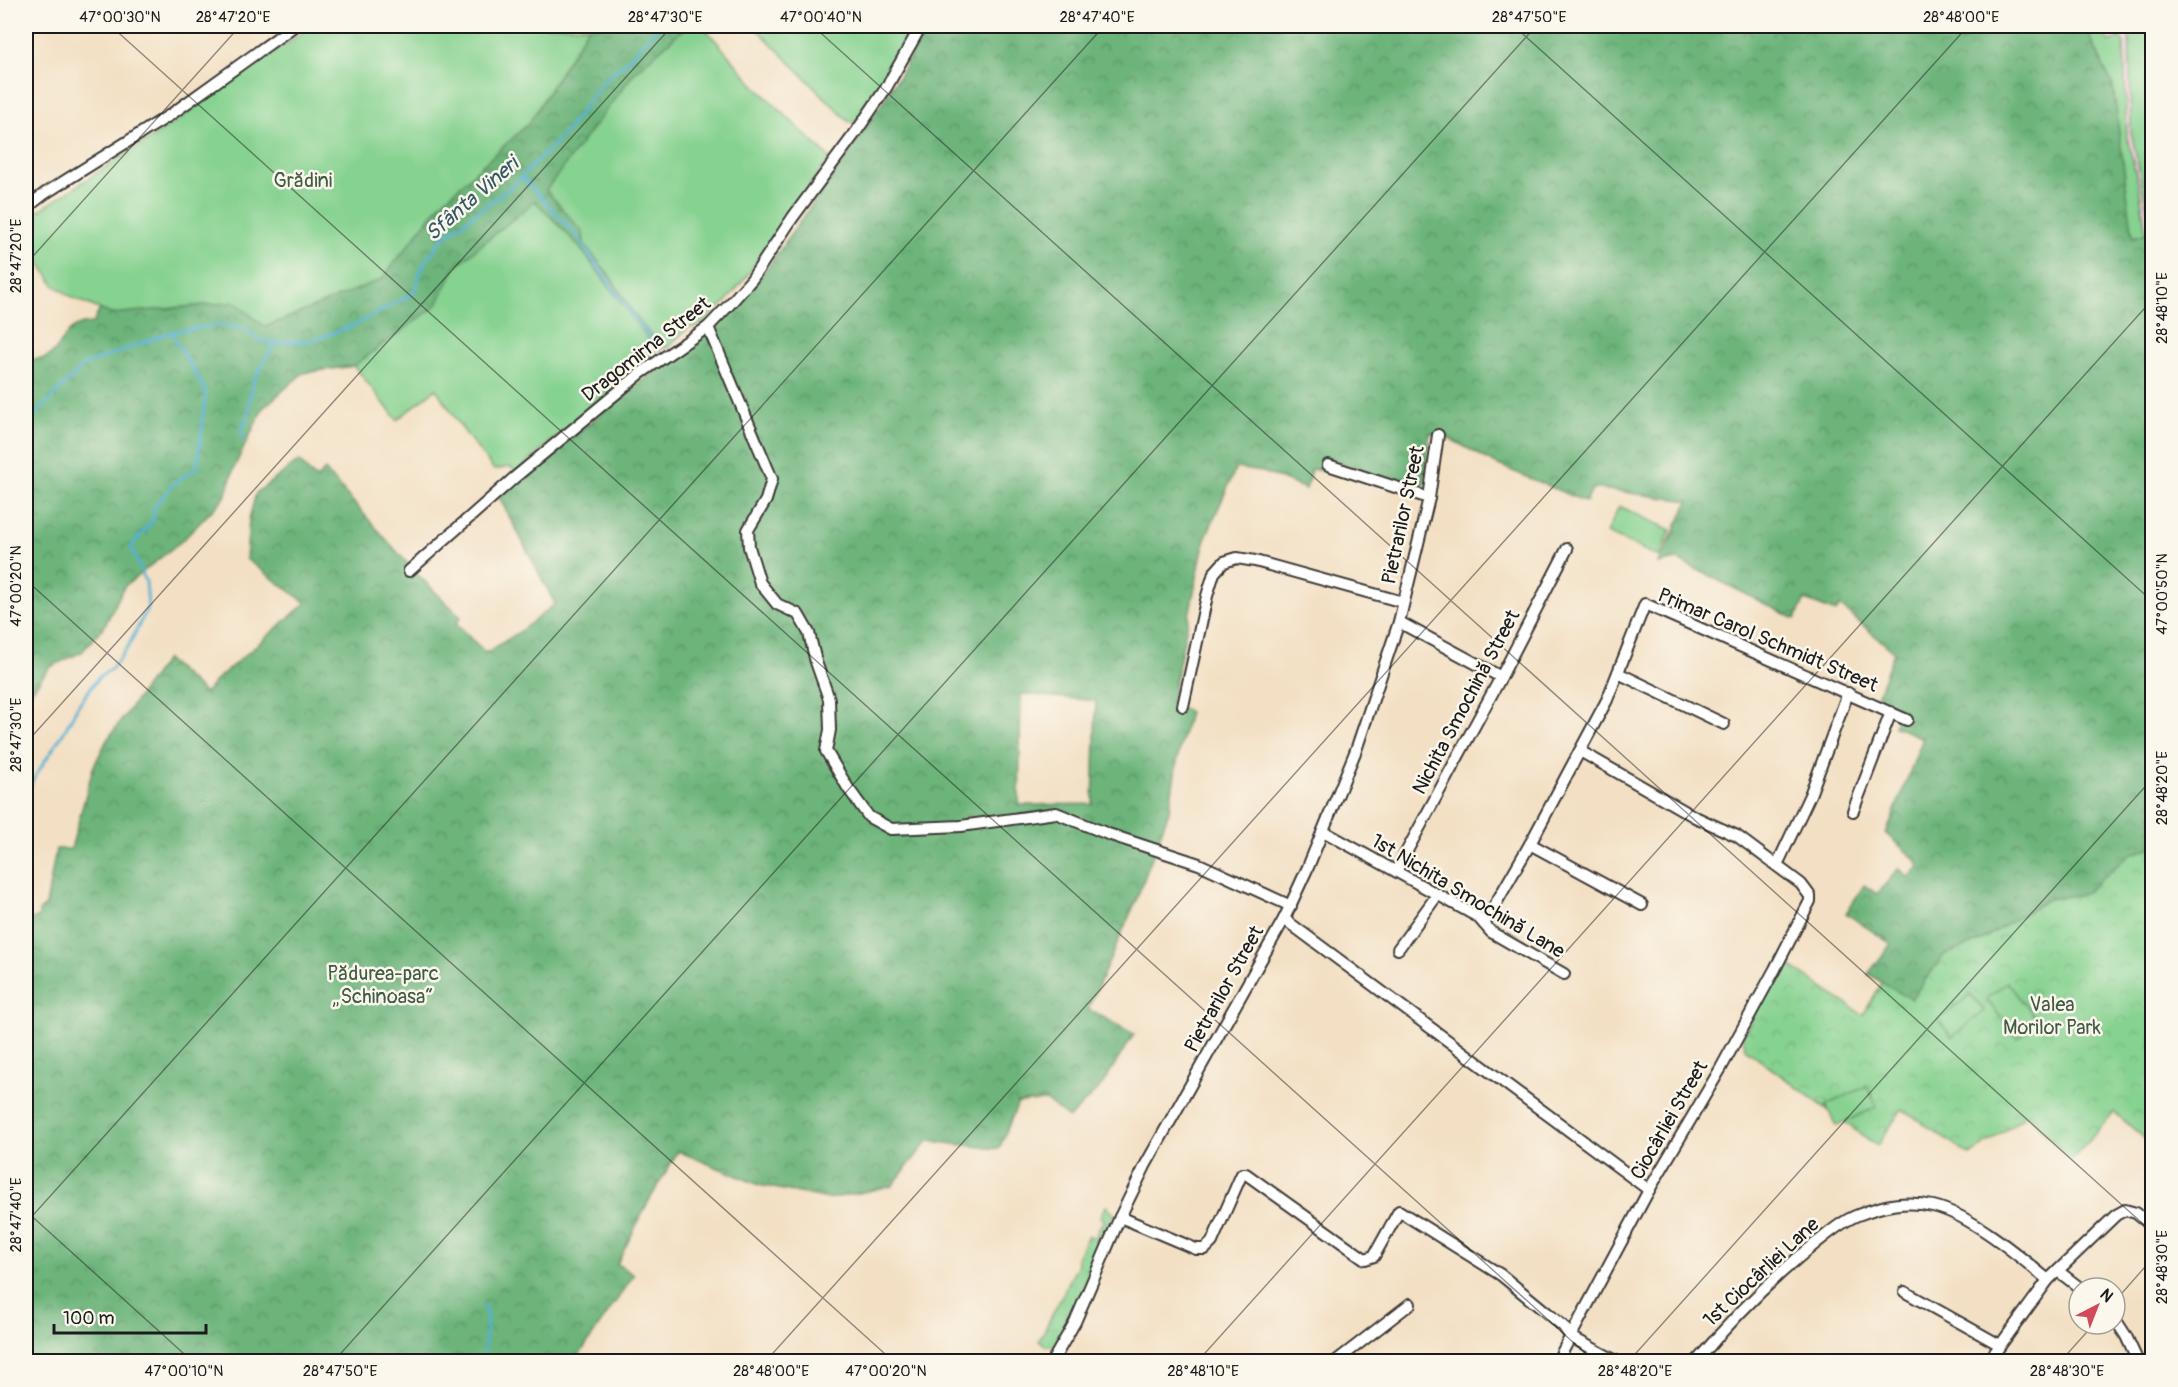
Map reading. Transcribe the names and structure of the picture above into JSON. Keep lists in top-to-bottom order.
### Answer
{
  "streets": {
    "street": [
      "Dragomirna Street",
      "Pietrarilor Street",
      "Primar Carol Schmidt Street",
      "Nichita Smochină Street",
      "1st Nichita Smochină Lane",
      "Ciocârliei Street",
      "1st Ciocârliei Lane"
    ]
  },
  "crossings": [
    ["Pietrarilor Street", "1st Nichita Smochină Lane"],
    ["Primar Carol Schmidt Street", "1st Nichita Smochină Lane"],
    ["Nichita Smochină Street", "1st Nichita Smochină Lane"]
  ],
  "water": ["Sfânta Vineri"],
  "parks": ["Grădini", "Pădurea-parc „Schinoasa“", "Valea Morilor Park"],
  "scale_bar": "100 m",
  "north": "top right",
  "coordinates": [
    "47°00'30\"N",
    "28°47'20\"E",
    "28°47'30\"E",
    "47°00'40\"N",
    "28°47'40\"E",
    "28°47'50\"E",
    "28°48'00\"E",
    "28°48'10\"E",
    "47°00'20\"N",
    "47°00'50\"N",
    "28°48'20\"E",
    "28°48'30\"E",
    "47°00'10\"N"
  ]
}
